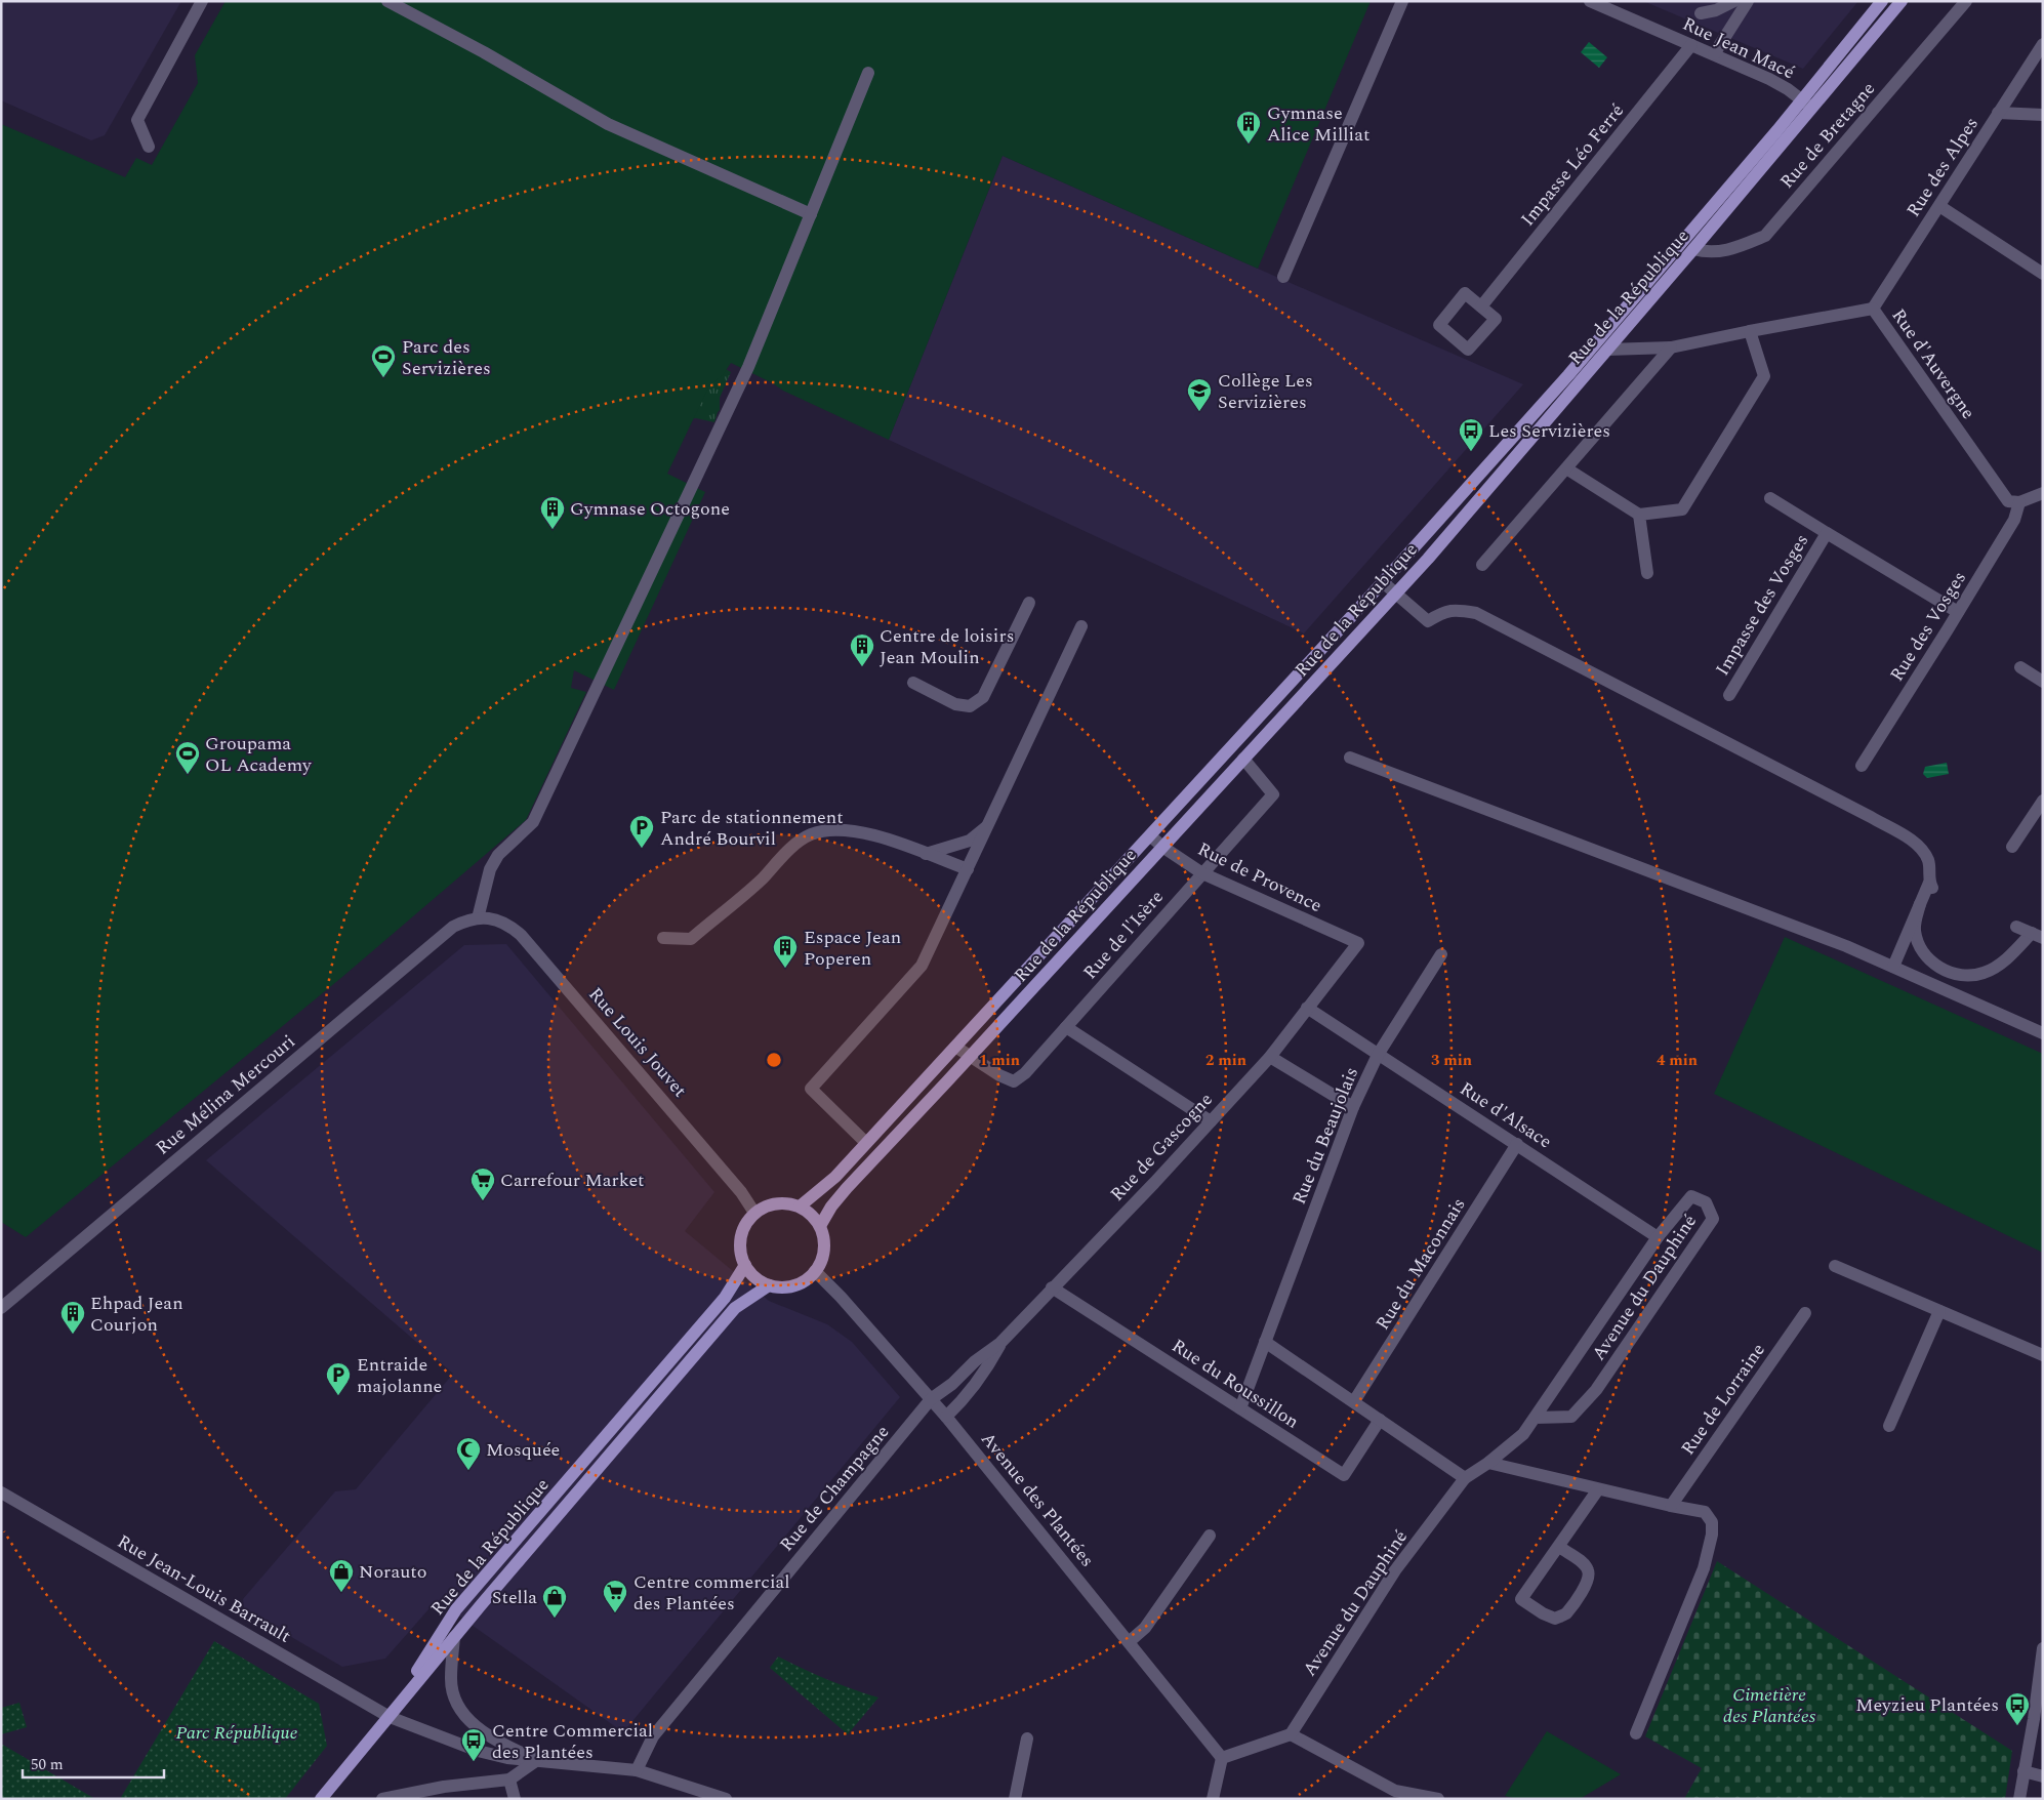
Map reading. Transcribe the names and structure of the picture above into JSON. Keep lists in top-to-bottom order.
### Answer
{
  "streets": {
    "main road": ["Rue de la République"],
    "street": [
      "Rue Jean Macé",
      "Rue de Bretagne",
      "Impasse Léo Ferré",
      "Rue des Alpes",
      "Rue d'Auvergne",
      "Impasse des Vosges",
      "Rue des Vosges",
      "Rue de Provence",
      "Rue de l'Isère",
      "Rue Louis Jouvet",
      "Rue Mélina Mercouri",
      "Rue d'Alsace",
      "Rue du Beaujolais",
      "Rue de Gascogne",
      "Rue du Maconnais",
      "Avenue du Dauphiné",
      "Rue du Roussillon",
      "Rue de Lorraine",
      "Rue de Champagne",
      "Avenue des Plantées",
      "Rue Jean-Louis Barrault"
    ]
  },
  "crossings": [
    ["Rue Jean Macé", "Impasse Léo Ferré"],
    ["Rue Jean Macé", "Rue de la République"],
    ["Rue de Bretagne", "Rue de la République"],
    ["Rue des Alpes", "Rue d'Auvergne"],
    ["Rue de la République", "Rue d'Auvergne"],
    ["Rue de la République", "Rue de Provence"],
    ["Rue de la République", "Rue de l'Isère"],
    ["Rue de la République", "Rue Louis Jouvet"],
    ["Rue de la République", "Avenue des Plantées"],
    ["Rue de la République", "Rue Jean-Louis Barrault"],
    ["Rue d'Auvergne", "Rue des Vosges"],
    ["Impasse des Vosges", "Rue des Vosges"],
    ["Rue de Provence", "Rue de l'Isère"],
    ["Rue de Provence", "Rue de Gascogne"],
    ["Rue Louis Jouvet", "Rue Mélina Mercouri"],
    ["Rue Louis Jouvet", "Avenue des Plantées"],
    ["Rue d'Alsace", "Rue du Beaujolais"],
    ["Rue d'Alsace", "Rue de Gascogne"],
    ["Rue d'Alsace", "Rue du Maconnais"],
    ["Rue d'Alsace", "Avenue du Dauphiné"],
    ["Rue du Beaujolais", "Rue du Roussillon"],
    ["Rue de Gascogne", "Rue du Roussillon"],
    ["Rue de Gascogne", "Rue de Champagne"],
    ["Rue de Gascogne", "Avenue des Plantées"],
    ["Rue de Champagne", "Avenue des Plantées"],
    ["Rue de Champagne", "Rue Jean-Louis Barrault"]
  ],
  "parks": ["Cimetière des Plantées", "Parc République"],
  "places": {
    "building": [
      "Gymnase Alice Milliat",
      "Gymnase Octogone",
      "Centre de loisirs Jean Moulin",
      "Espace Jean Poperen",
      "Ehpad Jean Courjon"
    ],
    "sports": ["Parc des Servizières", "Groupama OL Academy"],
    "school or university": ["Collège Les Servizières"],
    "bus stop": ["Les Servizières", "Meyzieu Plantées", "Centre Commercial des Plantées"],
    "parking": ["Parc de stationnement André Bourvil", "Entraide majolanne"],
    "supermarket": ["Carrefour Market", "Centre commercial des Plantées"],
    "mosque": ["Mosquée"],
    "shop": ["Norauto", "Stella"]
  },
  "scale_bar": "50 m",
  "rings": [
    "1 min",
    "2 min",
    "3 min",
    "4 min"
  ]
}
